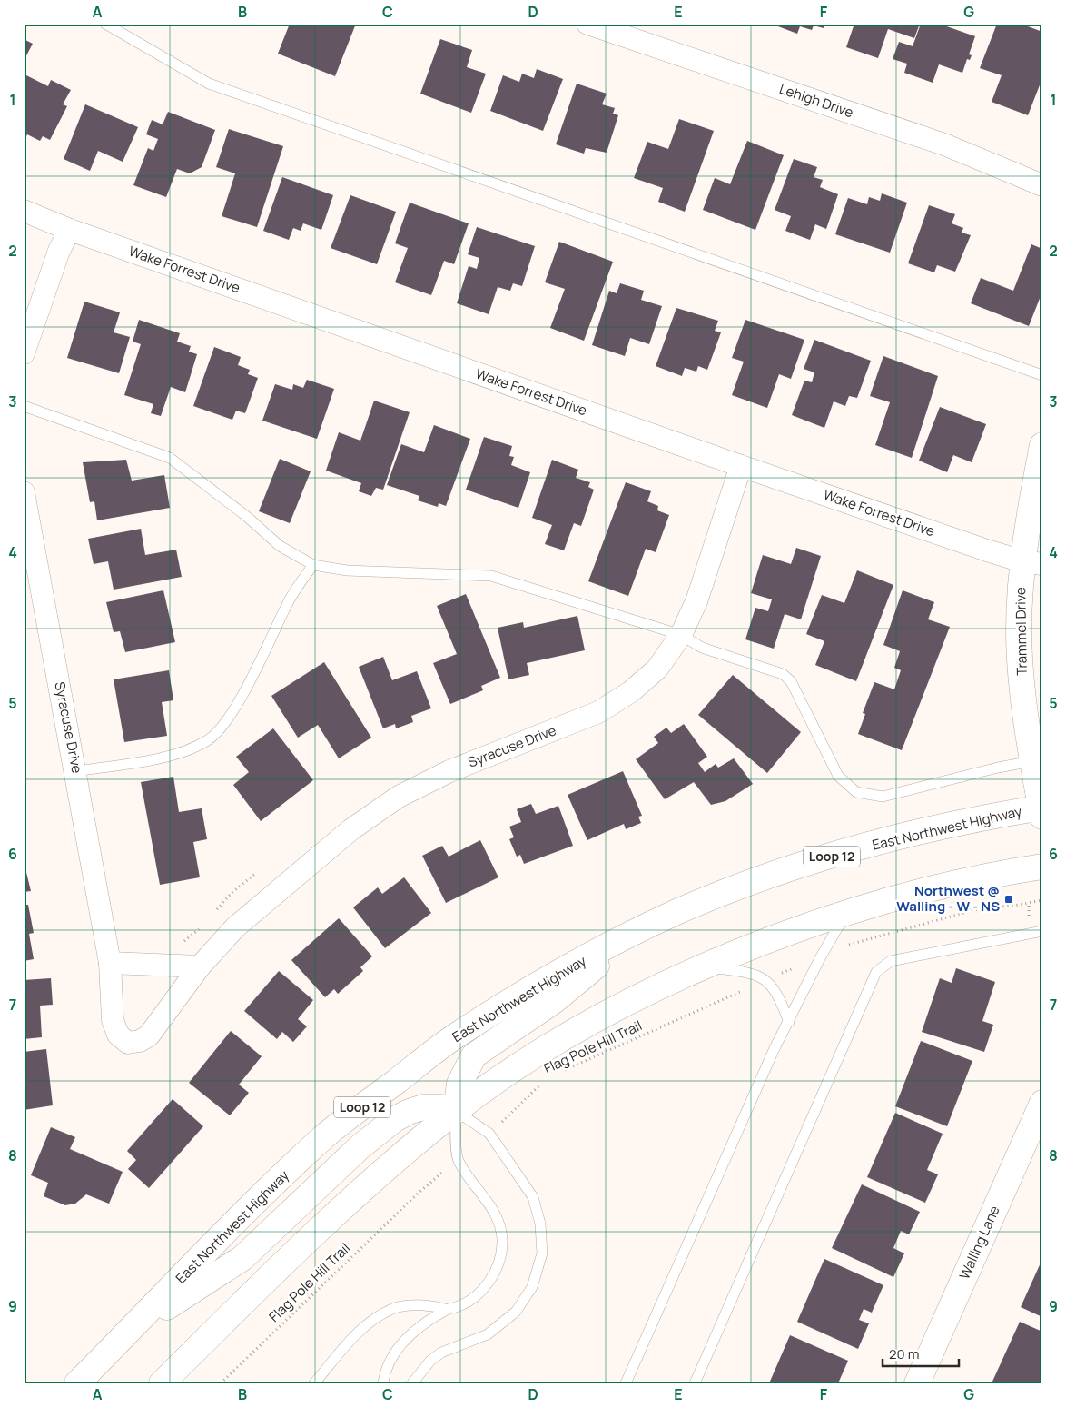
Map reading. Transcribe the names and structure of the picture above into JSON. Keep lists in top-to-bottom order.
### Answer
{
  "streets": {
    "main road": [
      "Trammel Drive",
      "East Northwest Highway",
      "Loop 12",
      "Walling Lane"
    ],
    "street": ["Lehigh Drive", "Wake Forrest Drive", "Syracuse Drive"],
    "path": ["Flag Pole Hill Trail"]
  },
  "crossings": [
    ["Wake Forrest Drive", "Trammel Drive"],
    ["Wake Forrest Drive", "Syracuse Drive"],
    ["Trammel Drive", "East Northwest Highway"]
  ],
  "places": {
    "transit": ["Northwest @ Walling - W - NS"]
  },
  "scale_bar": "20 m",
  "grid": {
    "columns": [
      "A",
      "B",
      "C",
      "D",
      "E",
      "F",
      "G"
    ],
    "rows": [
      "1",
      "2",
      "3",
      "4",
      "5",
      "6",
      "7",
      "8",
      "9"
    ]
  }
}
